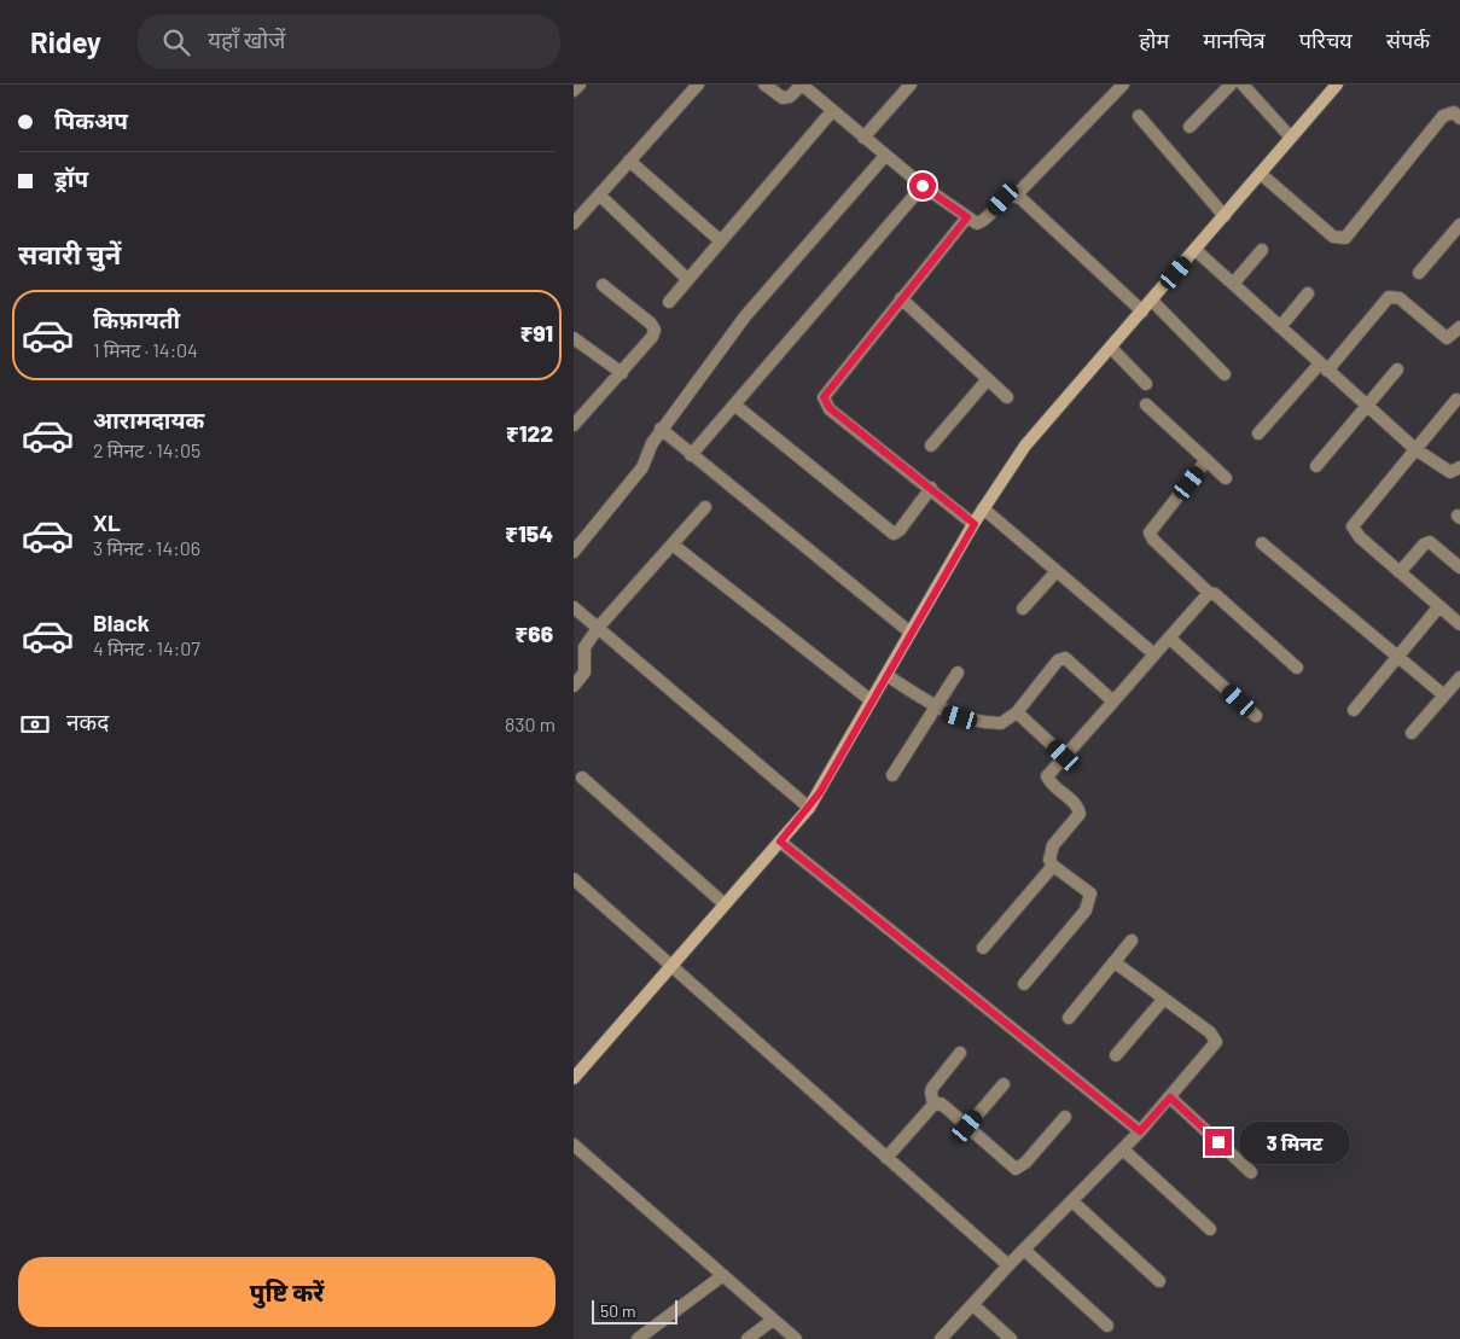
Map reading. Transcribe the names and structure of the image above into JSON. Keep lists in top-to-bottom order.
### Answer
{
  "scale_bar": "50 m",
  "page": {
    "header": "Ridey",
    "search": "यहाँ खोजें",
    "nav": [
      "होम",
      "मानचित्र",
      "परिचय",
      "संपर्क"
    ],
    "banner": ["पिकअप", "ड्रॉप"],
    "heading": "सवारी चुनें",
    "list": [
      {
        "name": "किफ़ायती",
        "note": "1 मिनट · 14:04",
        "value": "₹91"
      },
      {
        "name": "आरामदायक",
        "note": "2 मिनट · 14:05",
        "value": "₹122"
      },
      {
        "name": "XL",
        "note": "3 मिनट · 14:06",
        "value": "₹154"
      },
      {
        "name": "Black",
        "note": "4 मिनट · 14:07",
        "value": "₹66"
      }
    ],
    "pay": ["नकद", "830 m"],
    "bubble": "3 मिनट",
    "buttons": "पुष्टि करें",
    "scale": "50 m"
  }
}
